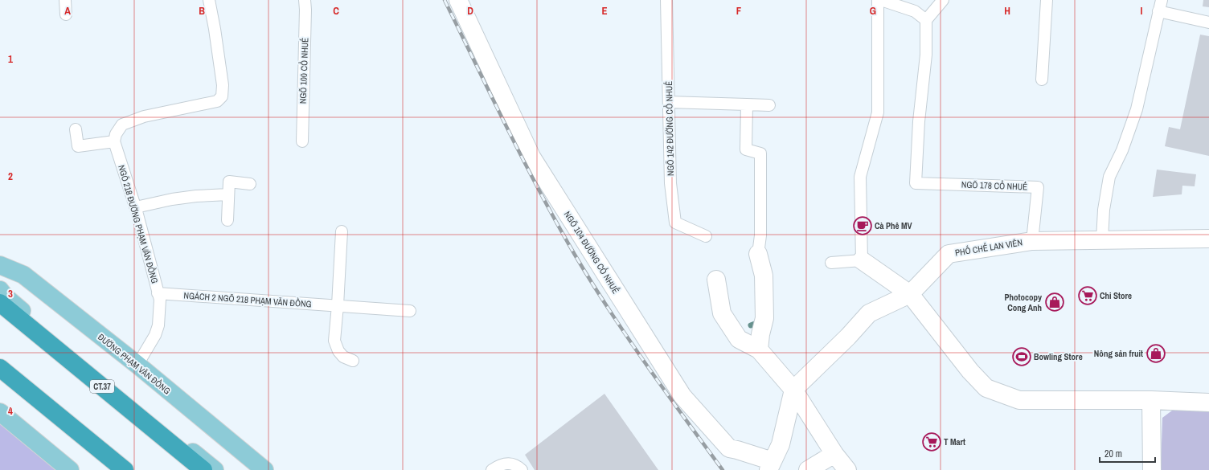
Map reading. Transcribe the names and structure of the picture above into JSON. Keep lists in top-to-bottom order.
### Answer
{
  "streets": {
    "highway": ["CT.37"],
    "main road": ["ĐƯỜNG PHẠM VĂN ĐỒNG"],
    "street": ["PHỐ CHẾ LAN VIÊN", "NGÕ 104 ĐƯỜNG CỔ NHUẾ"],
    "lane": [
      "NGÕ 100 CỔ NHUẾ",
      "NGÕ 142 ĐƯỜNG CỔ NHUẾ",
      "NGÕ 178 CỔ NHUẾ",
      "NGÕ 218 ĐƯỜNG PHẠM VĂN ĐỒNG",
      "NGÁCH 2 NGÕ 218 PHẠM VĂN ĐỒNG"
    ]
  },
  "crossings": [
    ["NGÕ 178 CỔ NHUẾ", "PHỐ CHẾ LAN VIÊN"],
    ["NGÕ 218 ĐƯỜNG PHẠM VĂN ĐỒNG", "NGÁCH 2 NGÕ 218 PHẠM VĂN ĐỒNG"],
    ["NGÕ 218 ĐƯỜNG PHẠM VĂN ĐỒNG", "ĐƯỜNG PHẠM VĂN ĐỒNG"]
  ],
  "places": {
    "cafe": ["Cà Phê MV"],
    "supermarket": ["Chi Store", "T Mart"],
    "shop": ["Photocopy Cong Anh", "Nông sản fruit"],
    "sports": ["Bowling Store"]
  },
  "scale_bar": "20 m",
  "grid": {
    "columns": [
      "A",
      "B",
      "C",
      "D",
      "E",
      "F",
      "G",
      "H",
      "I"
    ],
    "rows": [
      "1",
      "2",
      "3",
      "4"
    ]
  }
}
